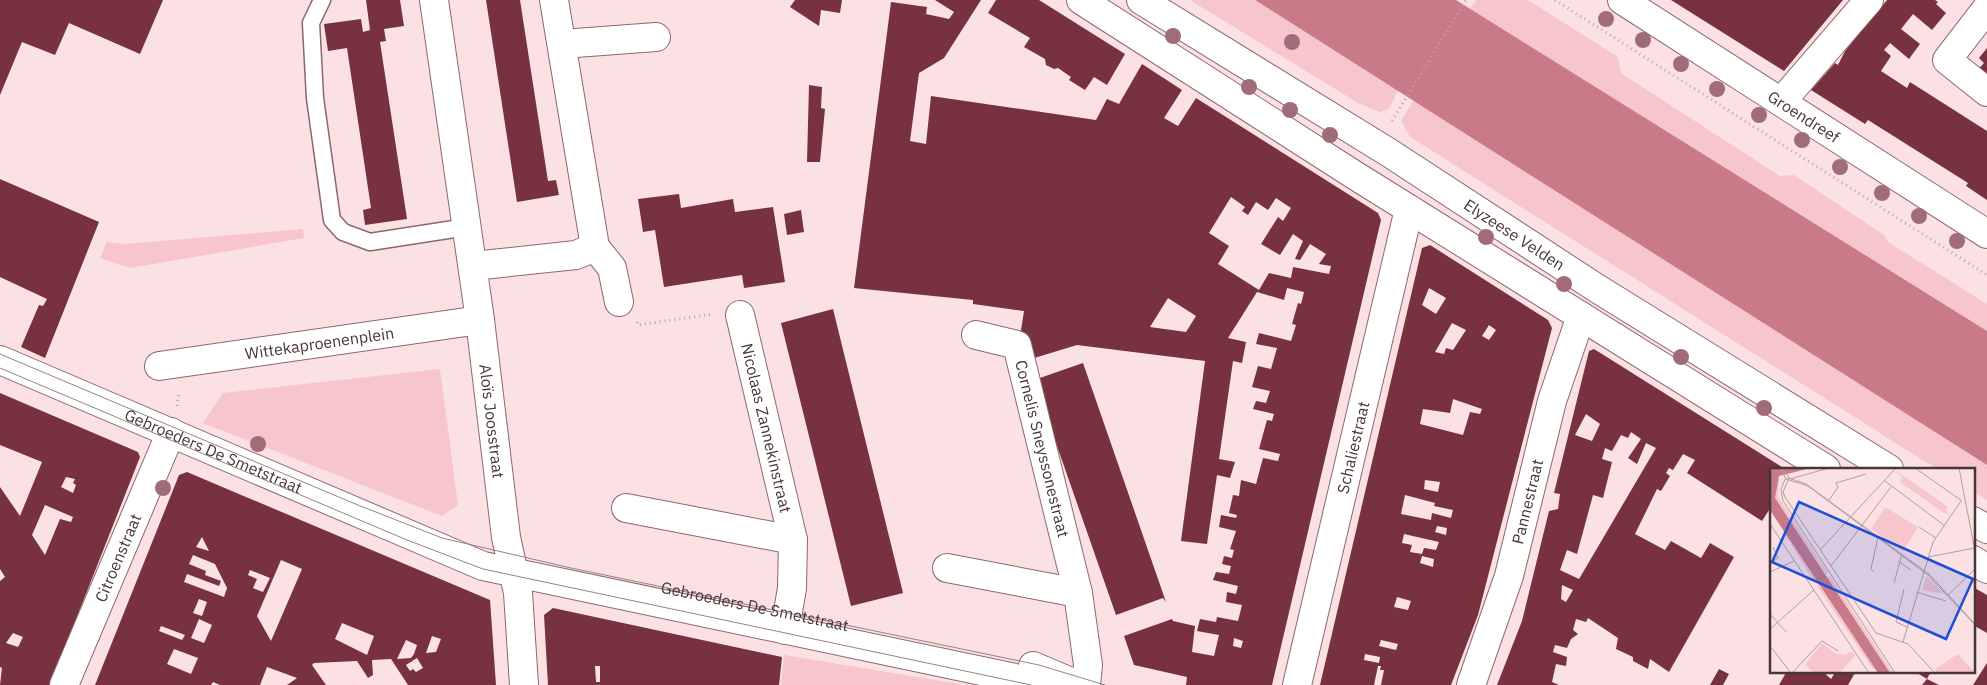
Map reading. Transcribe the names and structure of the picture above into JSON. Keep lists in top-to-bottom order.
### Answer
{
  "streets": {
    "street": [
      "Groendreef",
      "Elyzeese Velden",
      "Wittekaproenenplein",
      "Aloïs Joosstraat",
      "Nicolaas Zannekinstraat",
      "Schaliestraat",
      "Cornelis Sneyssonestraat",
      "Gebroeders De Smetstraat",
      "Pannestraat",
      "Citroenstraat"
    ]
  },
  "crossings": [
    ["Elyzeese Velden", "Schaliestraat"],
    ["Elyzeese Velden", "Pannestraat"],
    ["Wittekaproenenplein", "Aloïs Joosstraat"],
    ["Aloïs Joosstraat", "Gebroeders De Smetstraat"],
    ["Nicolaas Zannekinstraat", "Gebroeders De Smetstraat"],
    ["Gebroeders De Smetstraat", "Citroenstraat"]
  ]
}
